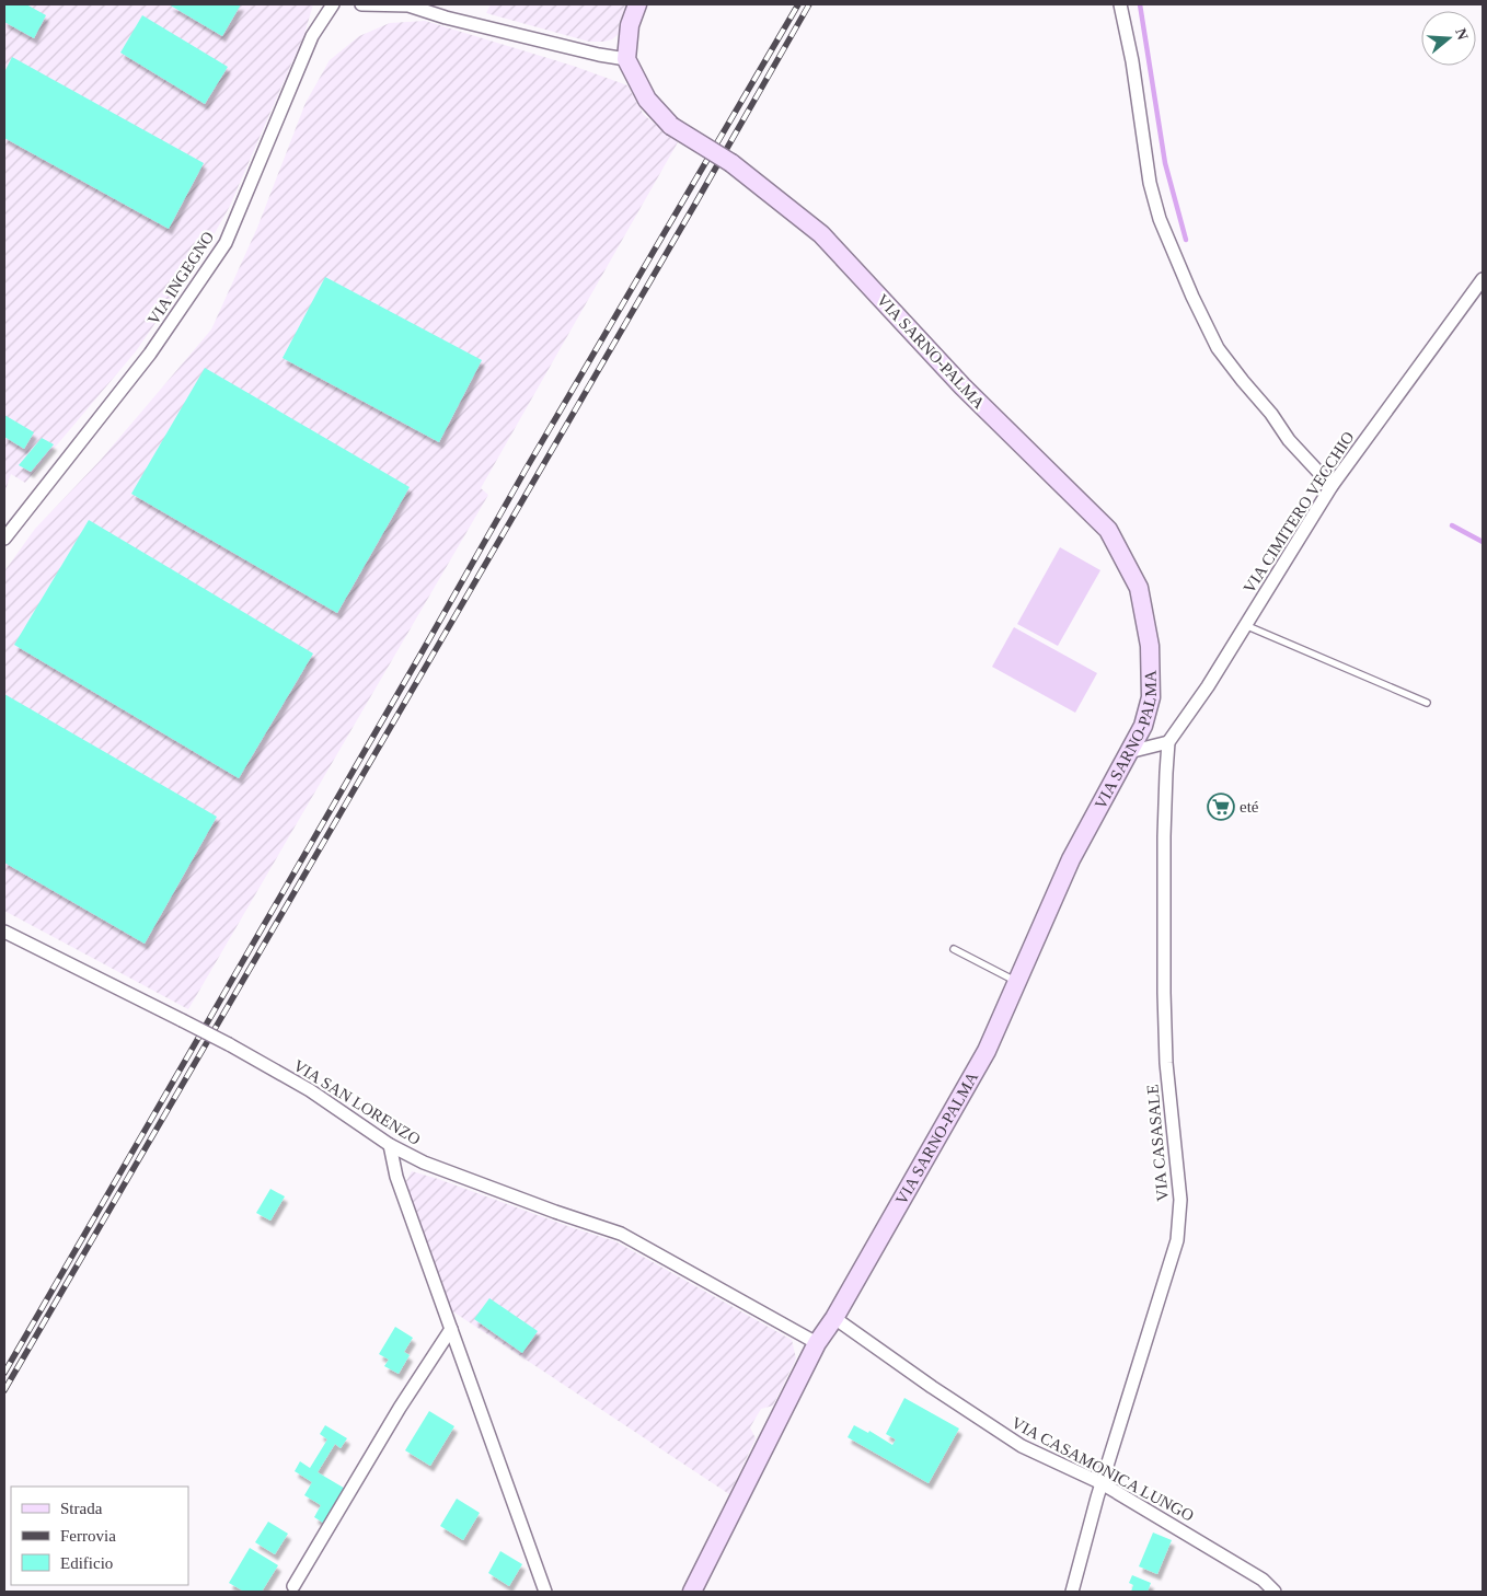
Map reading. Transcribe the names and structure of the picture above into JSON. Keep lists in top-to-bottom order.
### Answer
{
  "streets": {
    "main road": ["VIA SARNO-PALMA"],
    "street": [
      "VIA INGEGNO",
      "VIA CIMITERO VECCHIO",
      "VIA SAN LORENZO",
      "VIA CASASALE",
      "VIA CASAMONICA LUNGO"
    ]
  },
  "crossings": [
    ["VIA SARNO-PALMA", "VIA SAN LORENZO"],
    ["VIA SARNO-PALMA", "VIA CASAMONICA LUNGO"],
    ["VIA CIMITERO VECCHIO", "VIA CASASALE"],
    ["VIA CASASALE", "VIA CASAMONICA LUNGO"]
  ],
  "places": {
    "supermarket": ["eté"]
  },
  "legend": ["Strada", "Ferrovia", "Edificio"],
  "north": "right"
}
